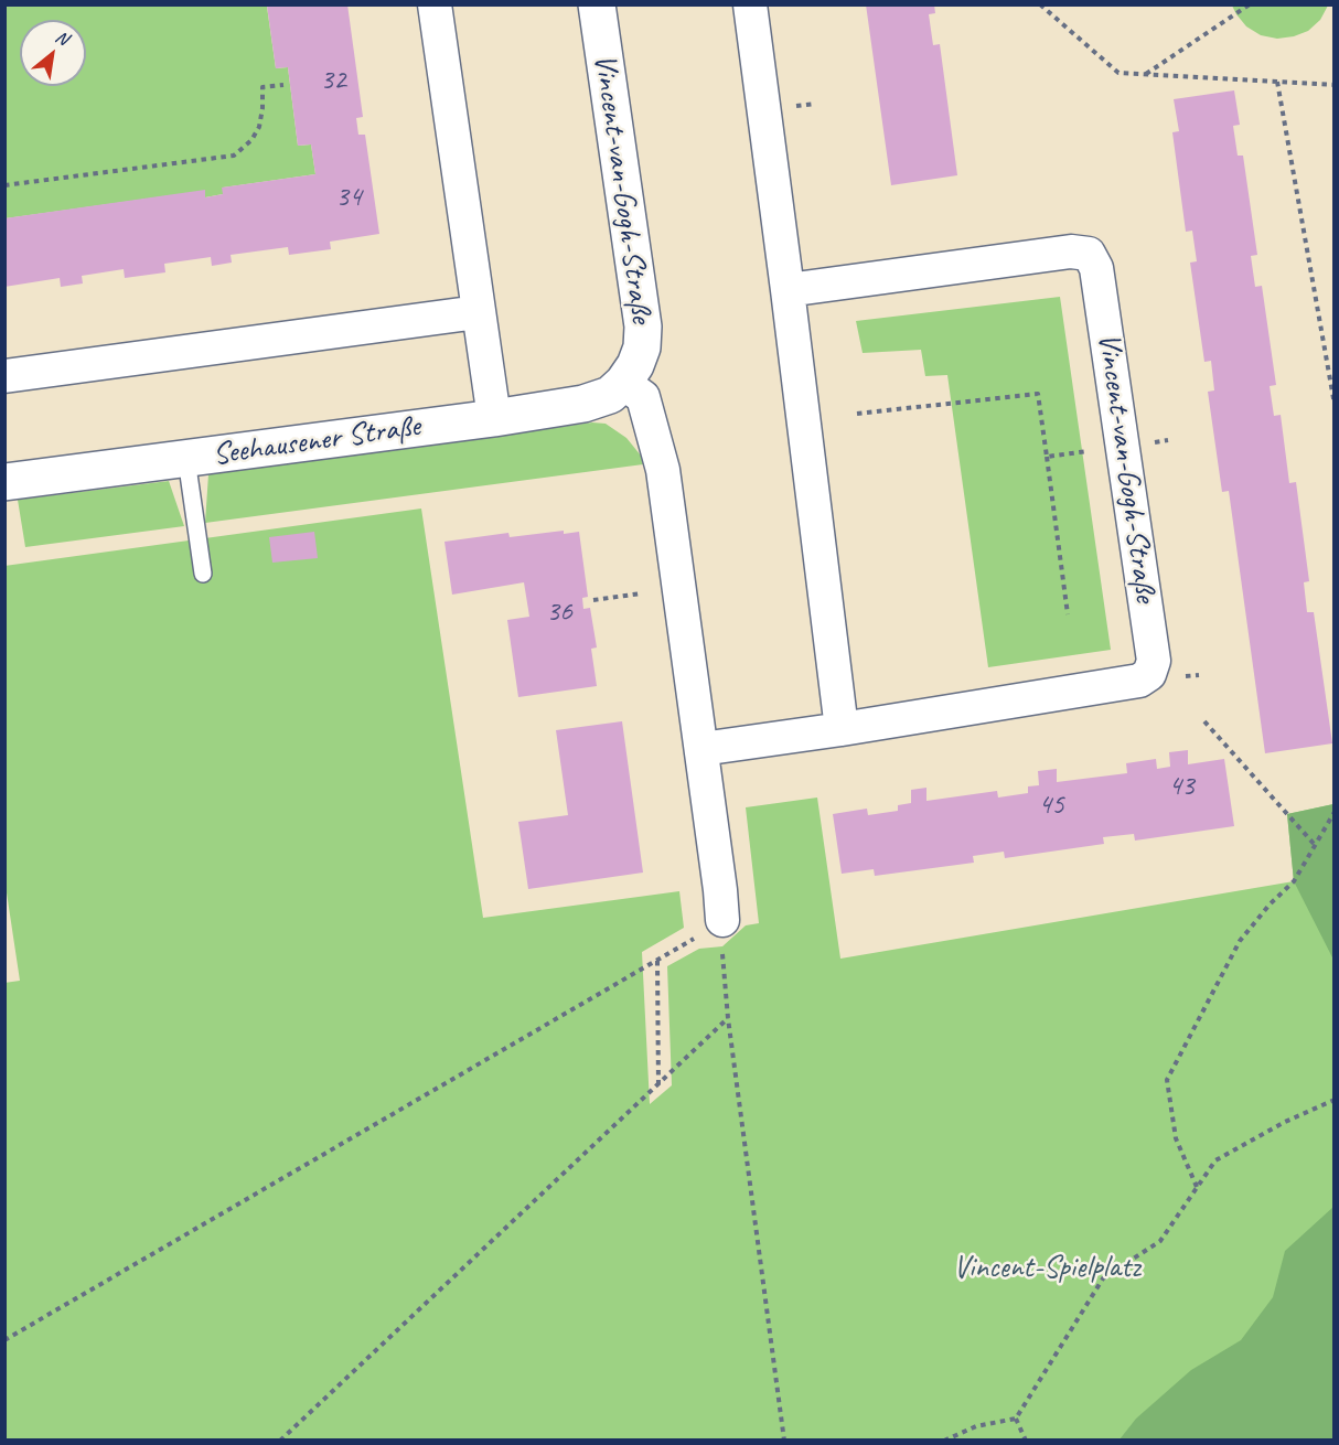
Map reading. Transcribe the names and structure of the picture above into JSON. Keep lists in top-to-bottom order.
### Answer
{
  "streets": {
    "street": ["Vincent-van-Gogh-Straße", "Seehausener Straße"]
  },
  "crossings": [
    ["Vincent-van-Gogh-Straße", "Seehausener Straße"]
  ],
  "parks": ["Vincent-Spielplatz"],
  "house_numbers": [
    "32",
    "34",
    "36",
    "43",
    "45"
  ],
  "north": "top right"
}
